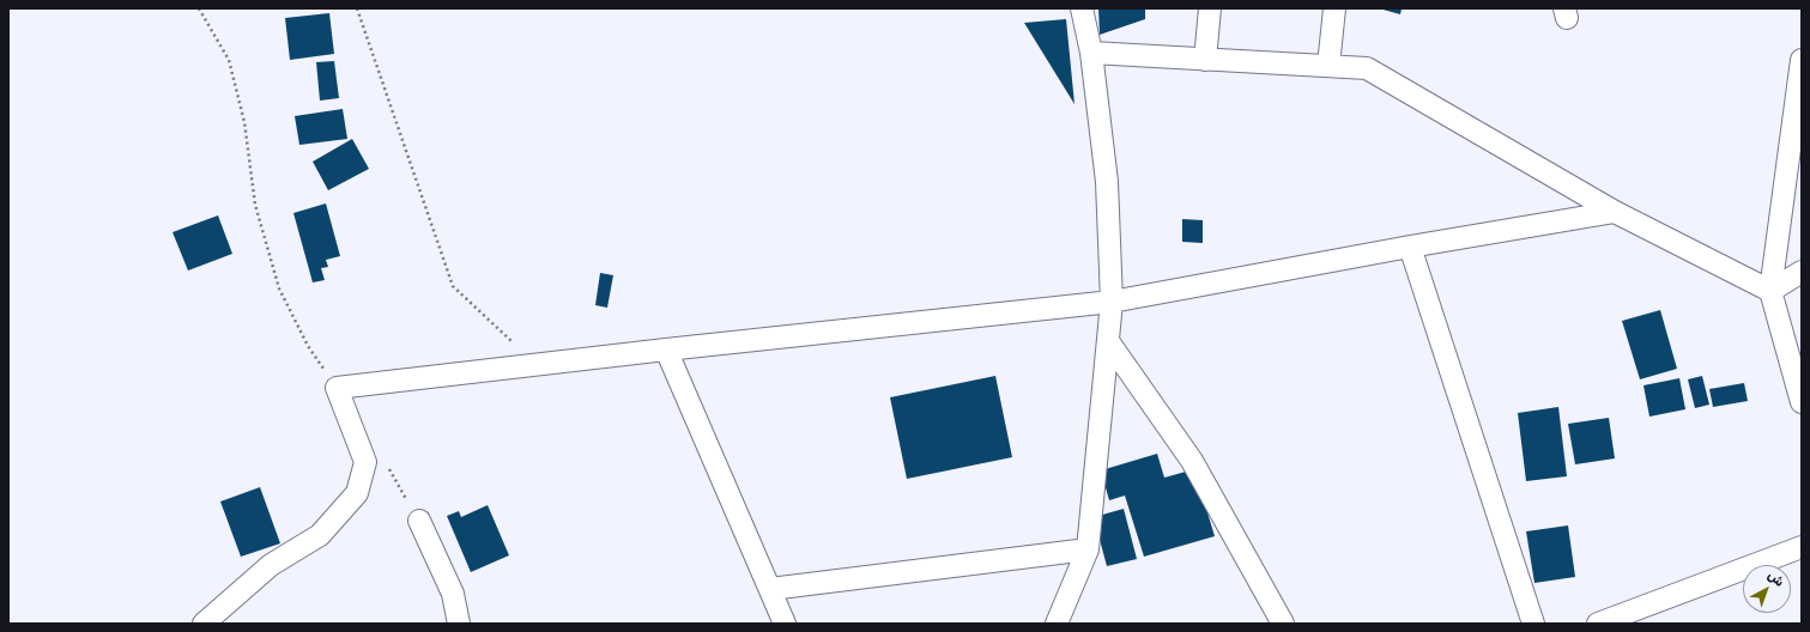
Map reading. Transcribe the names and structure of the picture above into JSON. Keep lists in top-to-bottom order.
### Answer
{
  "north": "top right"
}
